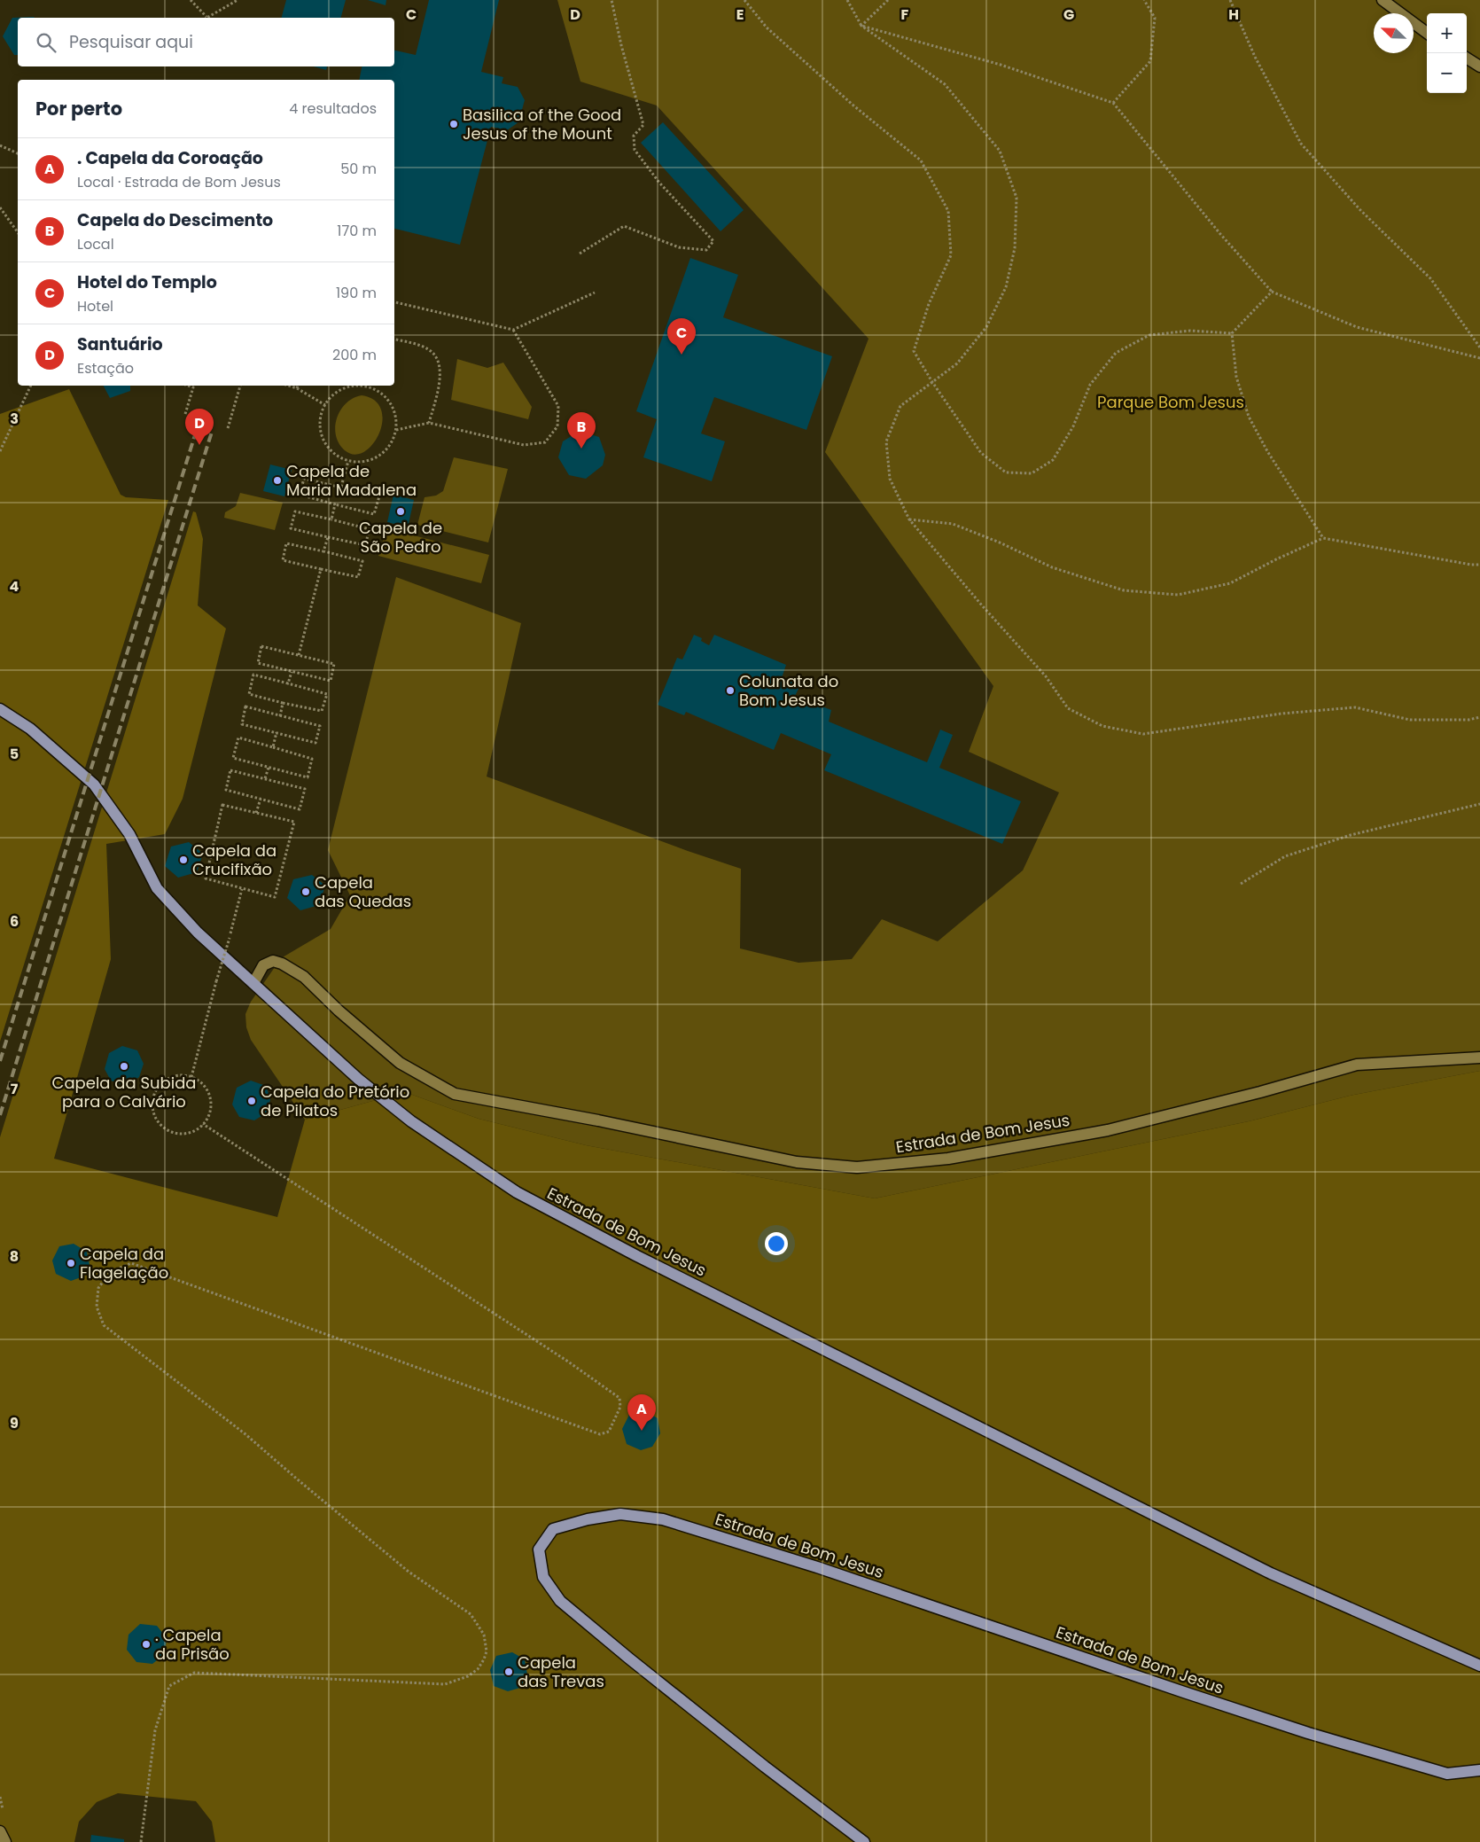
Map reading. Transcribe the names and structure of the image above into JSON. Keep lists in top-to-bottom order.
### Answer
{
  "streets": {
    "main road": ["Estrada de Bom Jesus"]
  },
  "parks": ["Parque Bom Jesus"],
  "places": [
    "Basilica of the Good Jesus of the Mount",
    "Capela de Maria Madalena",
    "Capela de São Pedro",
    "Colunata do Bom Jesus",
    "Capela da Crucifixão",
    "Capela das Quedas",
    "Capela da Subida para o Calvário",
    "Capela do Pretório de Pilatos",
    "Capela da Flagelação",
    ". Capela da Prisão",
    "Capela das Trevas"
  ],
  "north": "top left",
  "page": {
    "map_buttons": ["+", "−"],
    "search": "Pesquisar aqui",
    "heading": ["Por perto", "4 resultados"],
    "list": [
      {
        "mark": "A",
        "name": ". Capela da Coroação",
        "note": "Local · Estrada de Bom Jesus",
        "value": "50 m"
      },
      {
        "mark": "B",
        "name": "Capela do Descimento",
        "note": "Local",
        "value": "170 m"
      },
      {
        "mark": "C",
        "name": "Hotel do Templo",
        "note": "Hotel",
        "value": "190 m"
      },
      {
        "mark": "D",
        "name": "Santuário",
        "note": "Estação",
        "value": "200 m"
      }
    ],
    "pins": [
      "C",
      "D",
      "B",
      "A"
    ]
  },
  "grid": {
    "columns": [
      "C",
      "D",
      "E",
      "F",
      "G",
      "H"
    ],
    "rows": [
      "3",
      "4",
      "5",
      "6",
      "7",
      "8",
      "9"
    ]
  }
}
